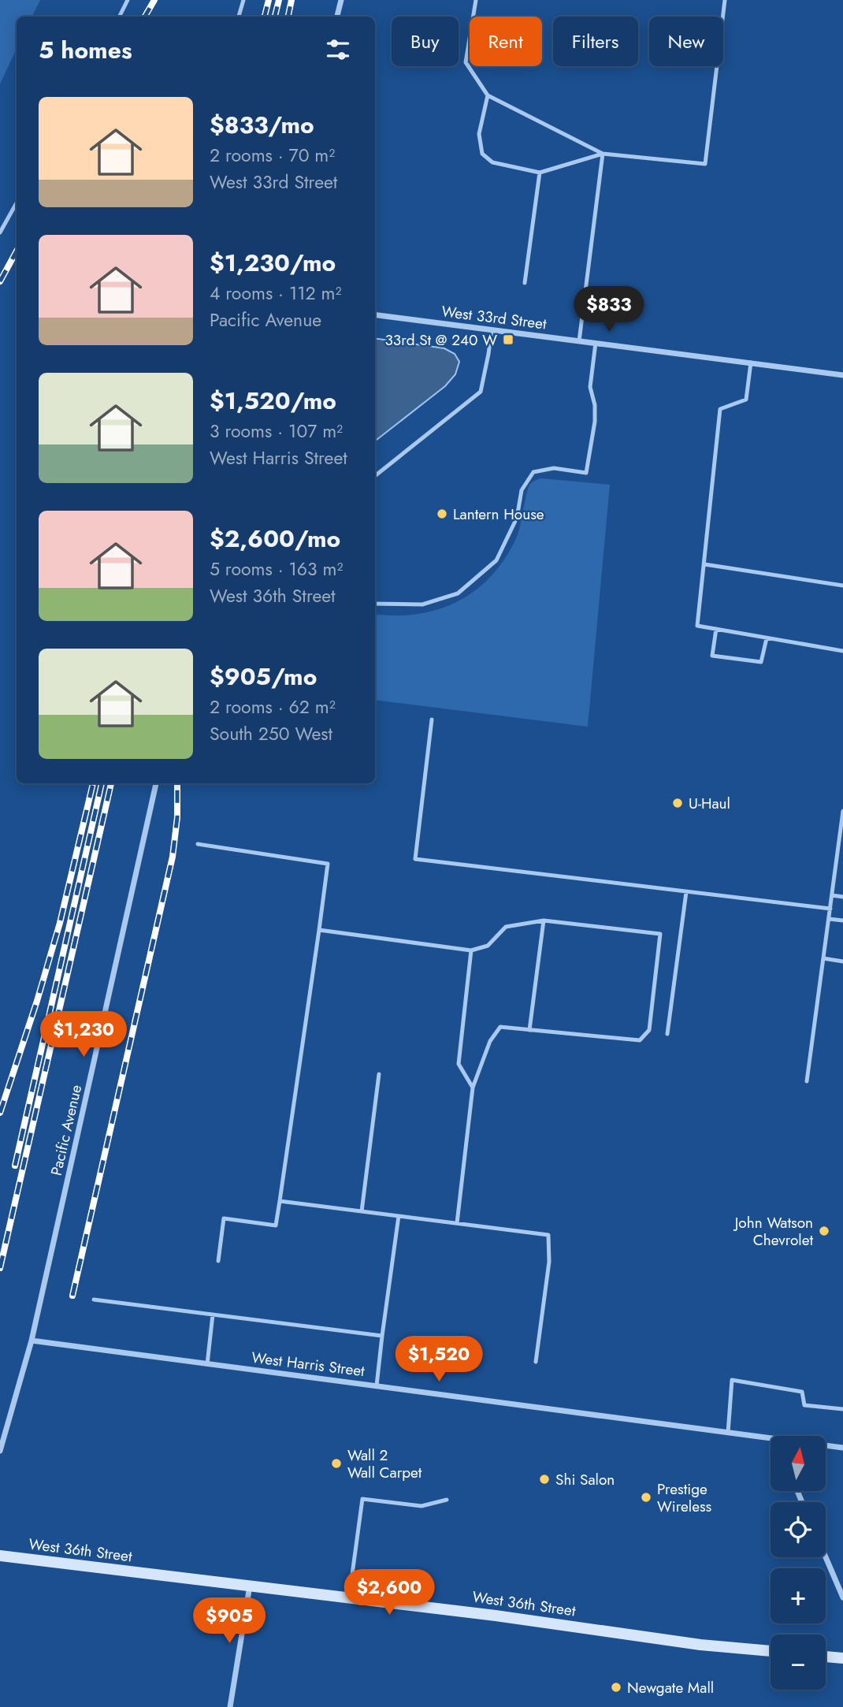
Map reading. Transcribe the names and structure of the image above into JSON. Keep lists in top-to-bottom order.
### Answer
{
  "streets": {
    "street": [
      "West 33rd Street",
      "Pacific Avenue",
      "West Harris Street",
      "West 36th Street"
    ]
  },
  "crossings": [
    ["Pacific Avenue", "West Harris Street"]
  ],
  "places": {
    "transit": ["33rd St @ 240 W"],
    "other": [
      "Lantern House",
      "U-Haul",
      "John Watson Chevrolet",
      "Wall 2 Wall Carpet",
      "Shi Salon",
      "Prestige Wireless",
      "Newgate Mall"
    ]
  },
  "north": "top",
  "page": {
    "chip": [
      "Buy",
      "Rent",
      "Filters",
      "New"
    ],
    "heading": "5 homes",
    "list": [
      {
        "name": "$833/mo",
        "note": "2 rooms · 70 m² · West 33rd Street"
      },
      {
        "name": "$1,230/mo",
        "note": "4 rooms · 112 m² · Pacific Avenue"
      },
      {
        "name": "$1,520/mo",
        "note": "3 rooms · 107 m² · West Harris Street"
      },
      {
        "name": "$2,600/mo",
        "note": "5 rooms · 163 m² · West 36th Street"
      },
      {
        "name": "$905/mo",
        "note": "2 rooms · 62 m² · South 250 West"
      }
    ],
    "price": [
      "$833",
      "$1,230",
      "$1,520",
      "$2,600",
      "$905"
    ],
    "map_buttons": ["+", "−"]
  }
}
